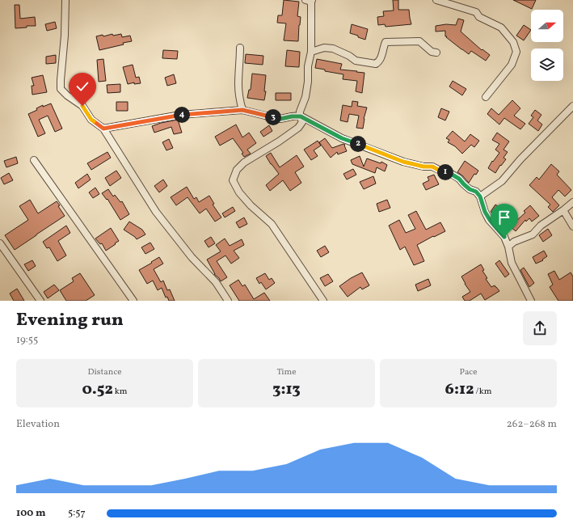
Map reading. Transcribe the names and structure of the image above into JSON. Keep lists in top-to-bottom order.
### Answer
{
  "north": "right",
  "page": {
    "pins": [
      "4",
      "3",
      "2",
      "1"
    ],
    "heading": ["Evening run", "19:55"],
    "stats": [
      ["Distance", "0.52 km"],
      ["Time", "3:13"],
      ["Pace", "6:12 /km"]
    ],
    "chart": ["Elevation", "262–268 m"],
    "list": [
      {
        "name": "100 m",
        "note": "5:57"
      }
    ]
  }
}
